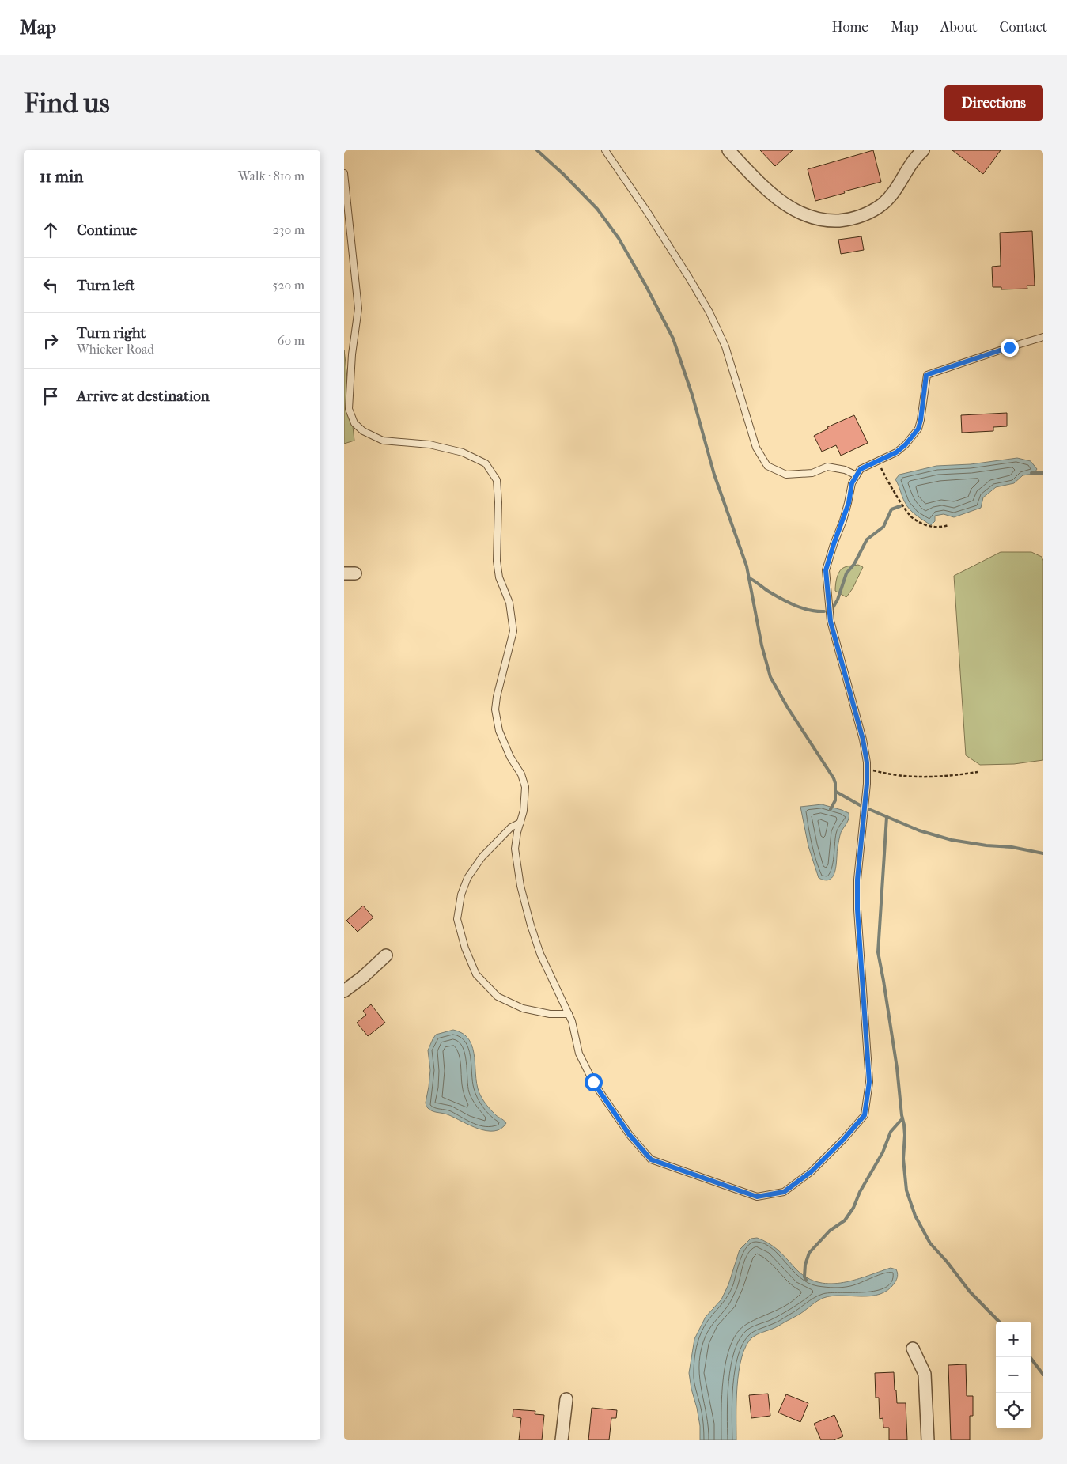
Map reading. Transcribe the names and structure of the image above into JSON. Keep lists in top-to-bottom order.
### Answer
{
  "page": {
    "header": "Map",
    "nav": [
      "Home",
      "Map",
      "About",
      "Contact"
    ],
    "buttons": "Directions",
    "title": "Find us",
    "heading": ["11 min", "Walk · 810 m"],
    "list": [
      ["Continue", "230 m"],
      ["Turn left", "520 m"],
      ["Turn right", "Whicker Road", "60 m"],
      "Arrive at destination"
    ],
    "map_buttons": ["+", "−"]
  }
}
